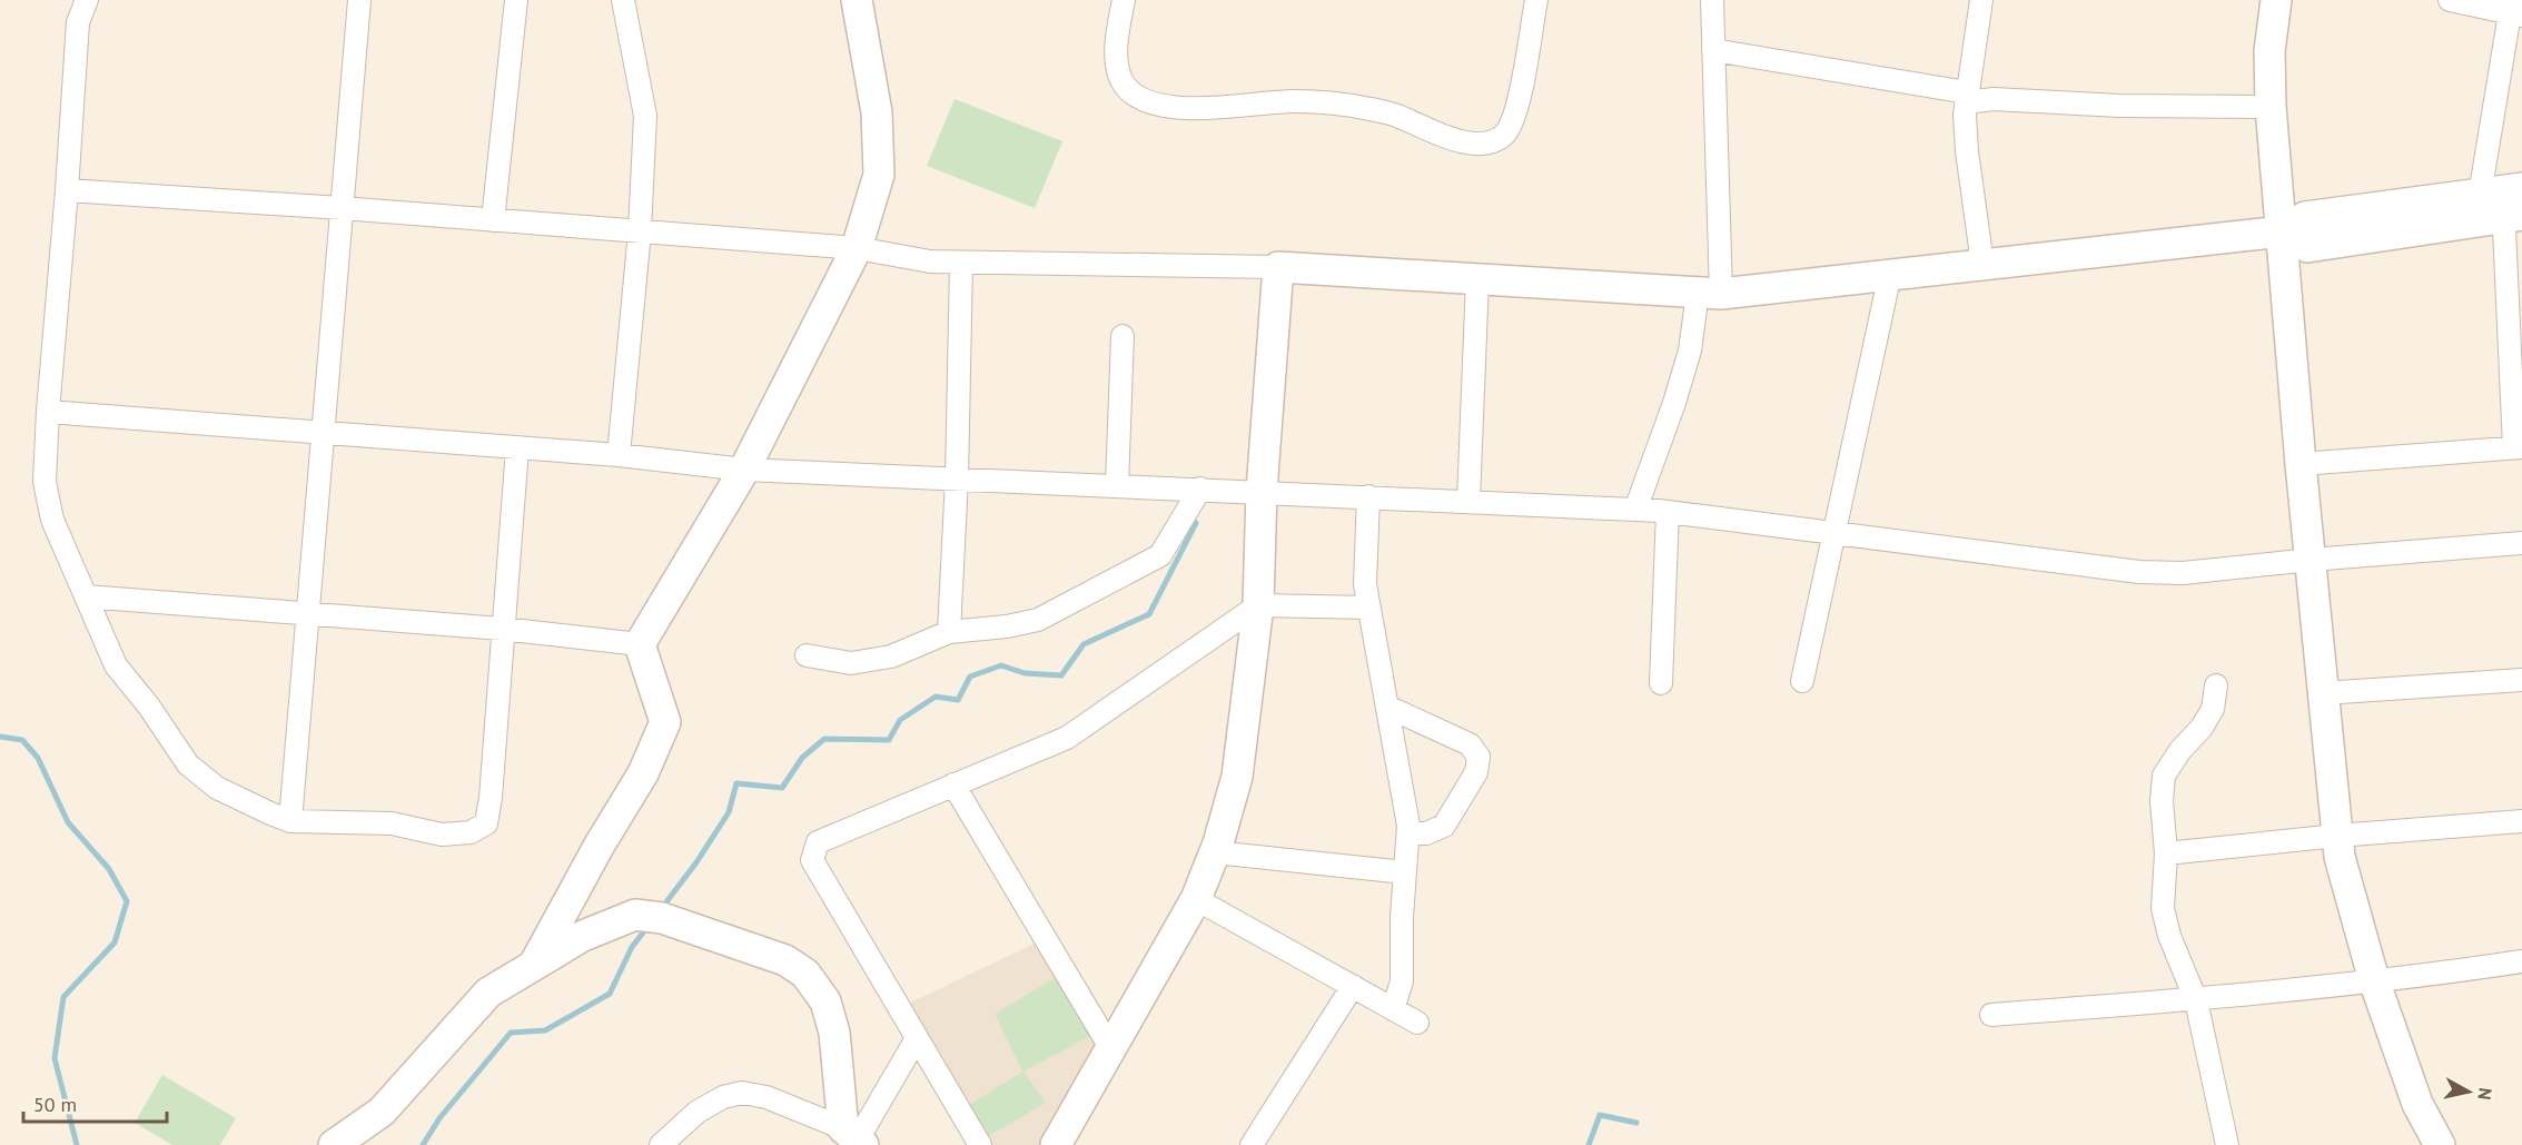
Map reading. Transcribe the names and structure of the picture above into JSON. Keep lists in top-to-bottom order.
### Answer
{
  "scale_bar": "50 m",
  "north": "right"
}
